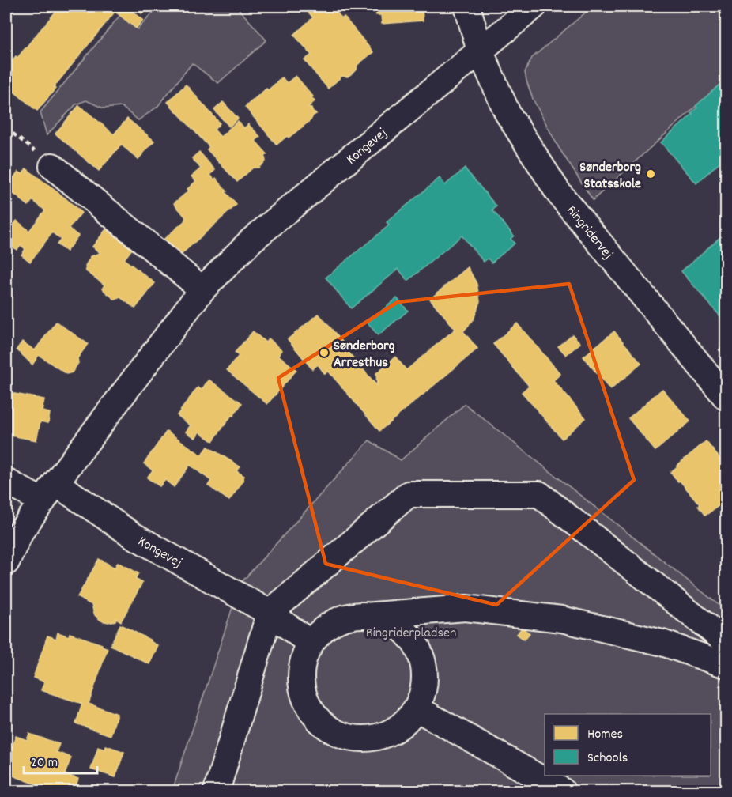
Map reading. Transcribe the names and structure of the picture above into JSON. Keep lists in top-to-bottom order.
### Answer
{
  "streets": {
    "street": ["Kongevej", "Ringridervej"]
  },
  "crossings": [
    ["Kongevej", "Ringridervej"]
  ],
  "parks": ["Ringriderpladsen"],
  "places": ["Sønderborg Statsskole", "Sønderborg Arresthus"],
  "legend": ["Homes", "Schools"],
  "scale_bar": "20 m"
}
